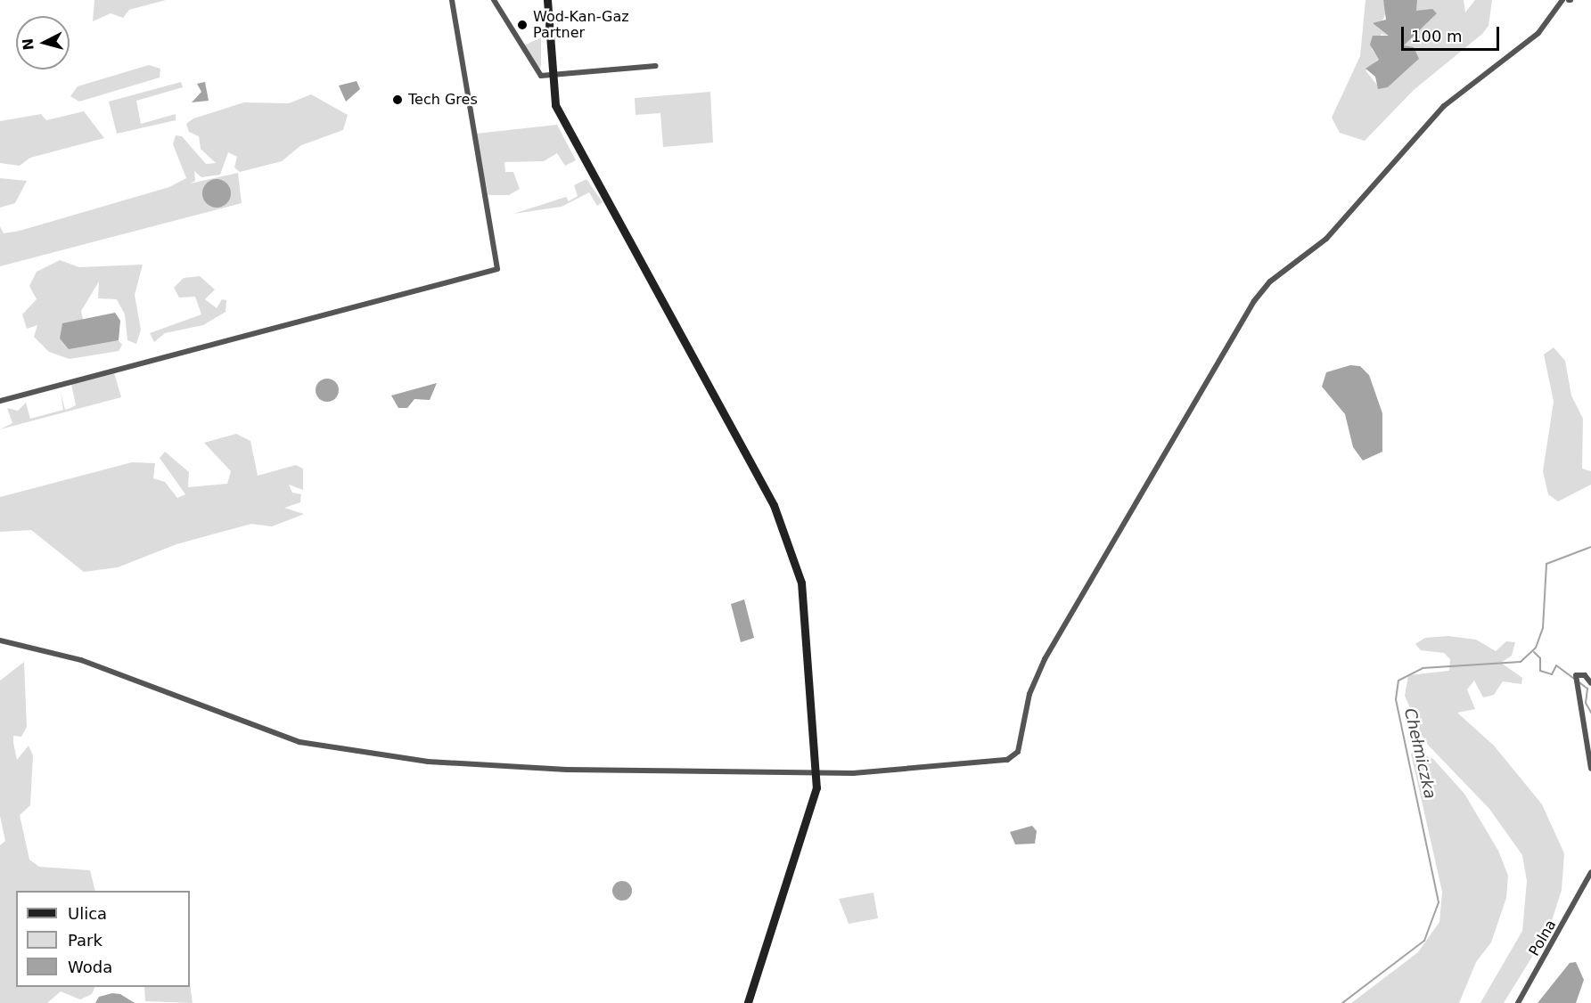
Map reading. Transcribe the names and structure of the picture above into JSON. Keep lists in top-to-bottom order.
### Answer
{
  "streets": {
    "street": ["Polna"]
  },
  "water": ["Chełmiczka"],
  "places": ["Wod-Kan-Gaz Partner", "Tech Gres"],
  "legend": ["Ulica", "Park", "Woda"],
  "scale_bar": "100 m",
  "north": "left"
}
